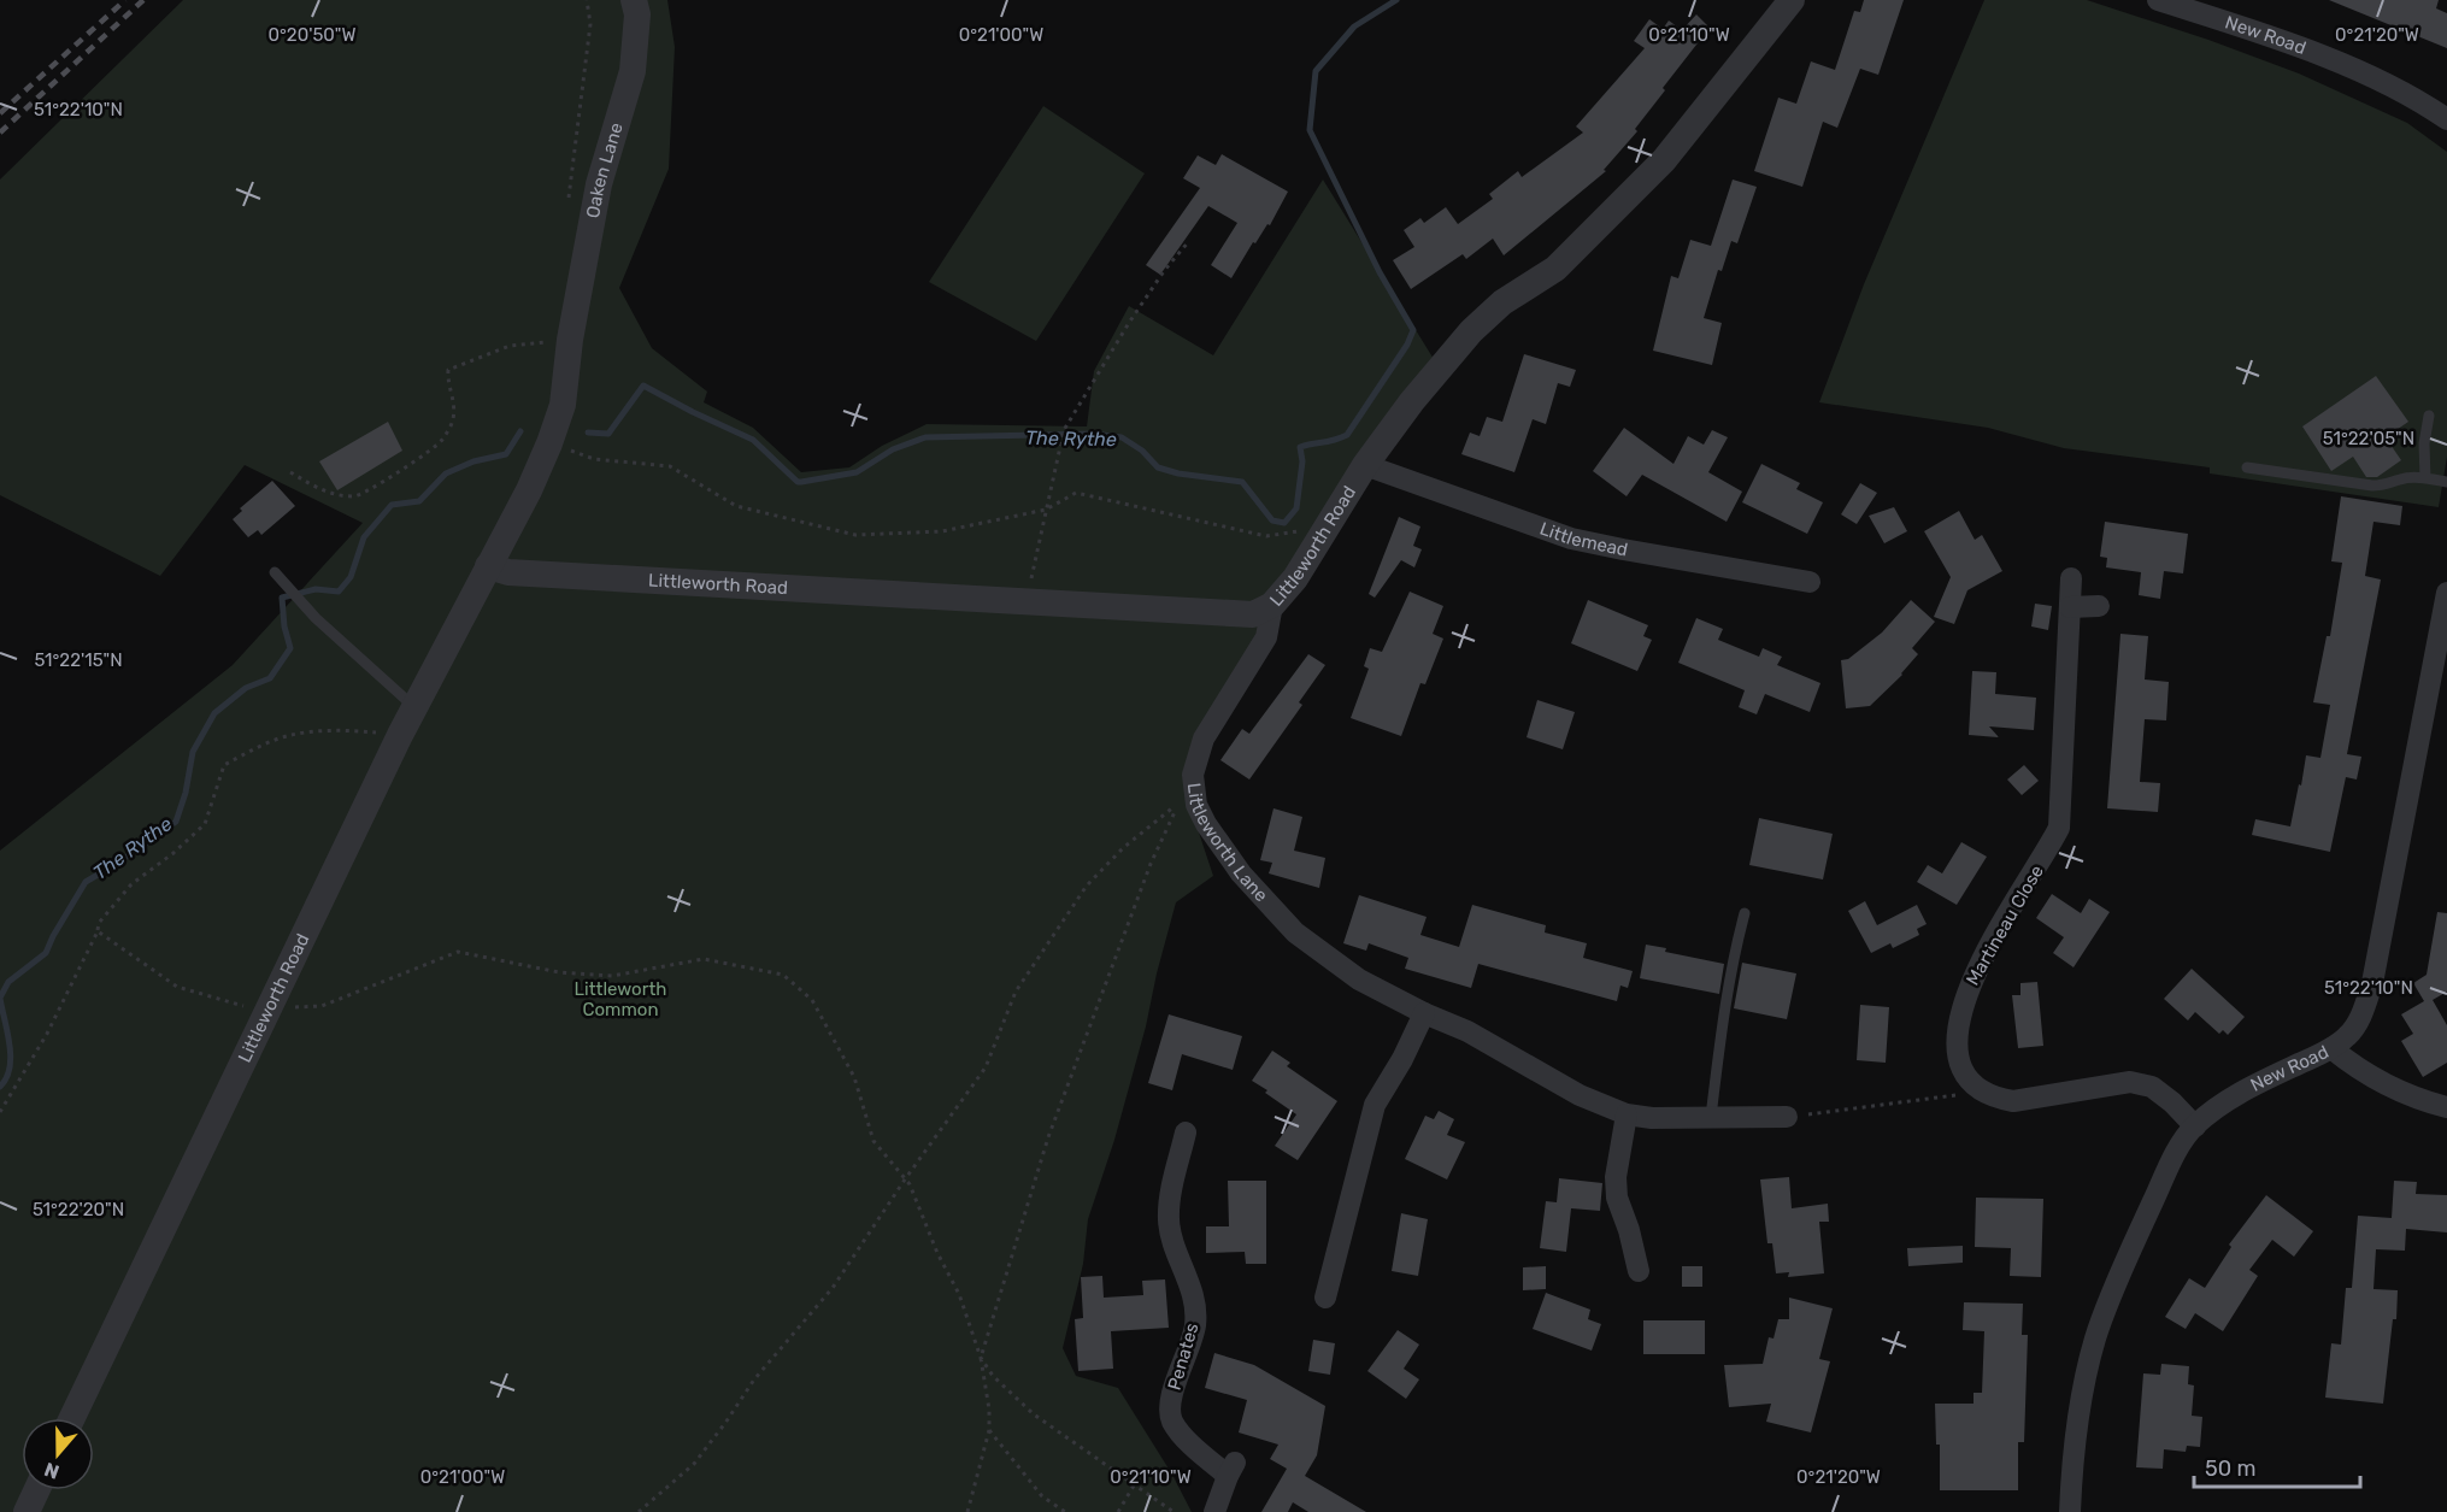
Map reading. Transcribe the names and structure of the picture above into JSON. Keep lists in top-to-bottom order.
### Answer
{
  "streets": {
    "street": [
      "New Road",
      "Oaken Lane",
      "Littlemead",
      "Littleworth Road",
      "Littleworth Lane",
      "Martineau Close",
      "Penates"
    ]
  },
  "crossings": [
    ["Oaken Lane", "Littleworth Road"],
    ["Littlemead", "Littleworth Road"],
    ["Littleworth Road", "Littleworth Lane"]
  ],
  "water": ["The Rythe"],
  "parks": ["Littleworth Common"],
  "scale_bar": "50 m",
  "north": "bottom",
  "coordinates": [
    "0°20'50\"W",
    "0°21'00\"W",
    "0°21'10\"W",
    "0°21'20\"W",
    "51°22'10\"N",
    "51°22'05\"N",
    "51°22'15\"N",
    "51°22'20\"N"
  ]
}
